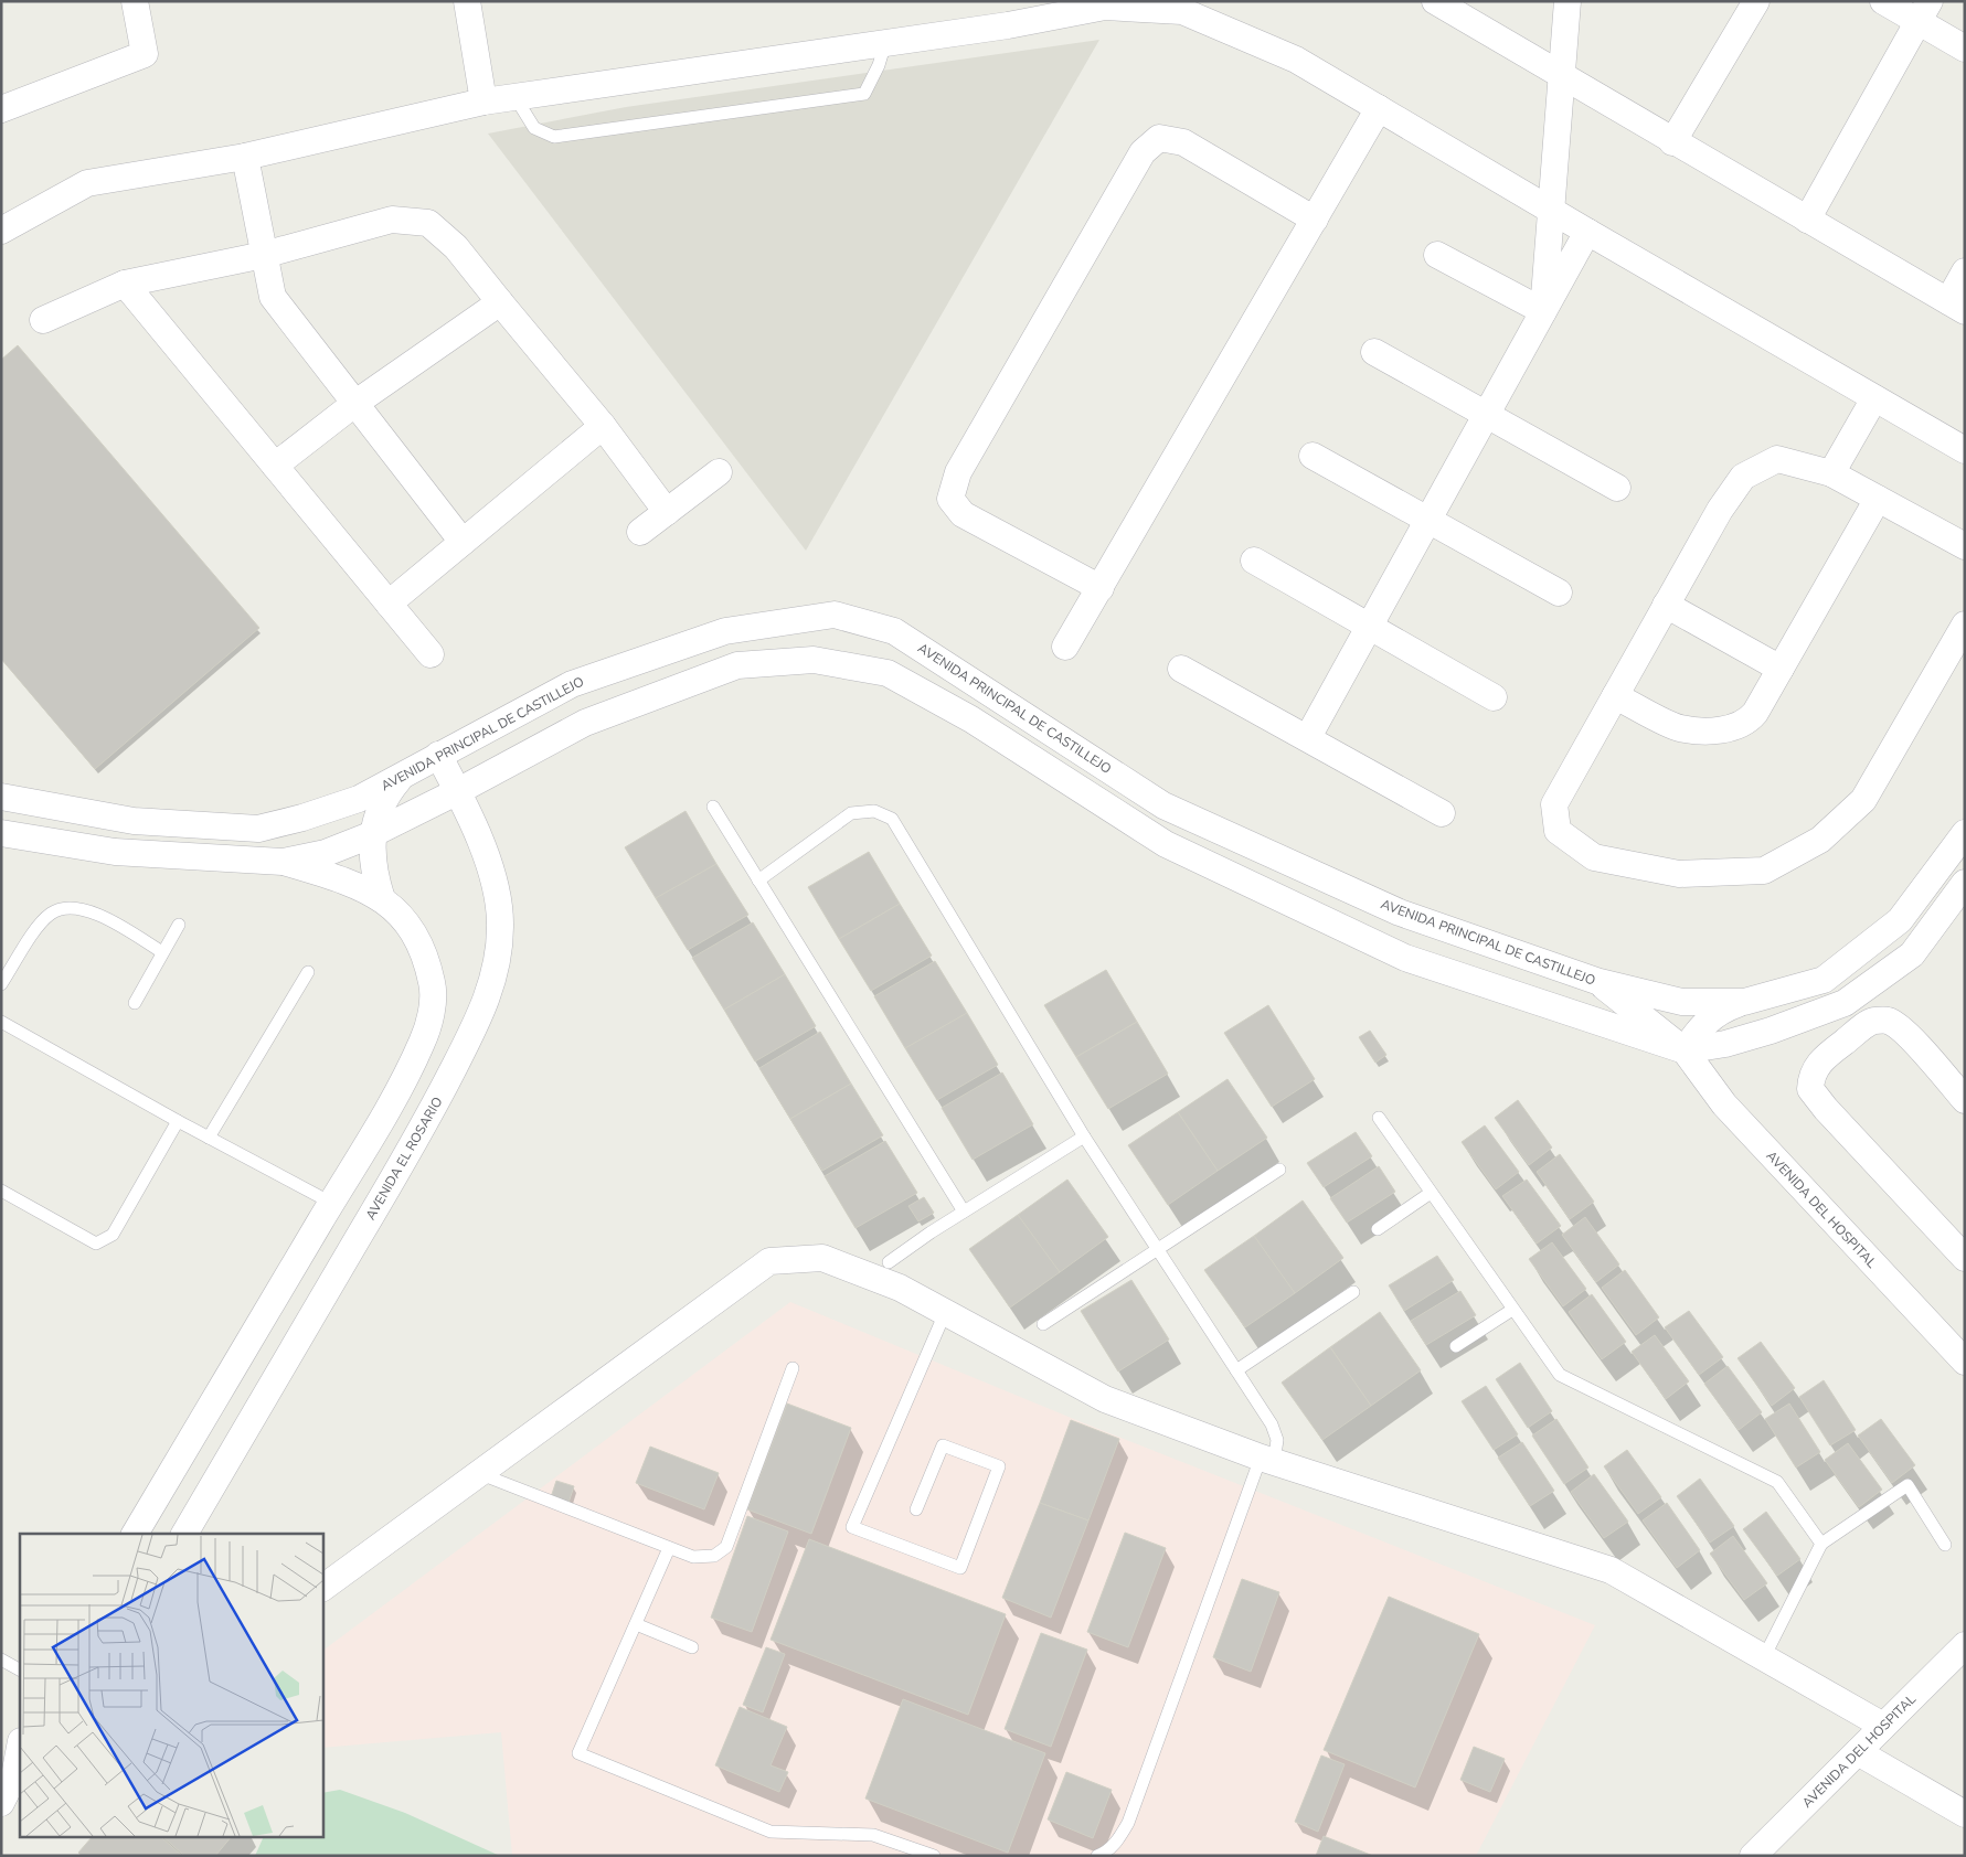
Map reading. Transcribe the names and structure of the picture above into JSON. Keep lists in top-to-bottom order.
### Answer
{
  "streets": {
    "street": ["AVENIDA PRINCIPAL DE CASTILLEJO", "AVENIDA EL ROSARIO", "AVENIDA DEL HOSPITAL"]
  },
  "crossings": [
    ["AVENIDA PRINCIPAL DE CASTILLEJO", "AVENIDA EL ROSARIO"],
    ["AVENIDA PRINCIPAL DE CASTILLEJO", "AVENIDA DEL HOSPITAL"]
  ]
}
